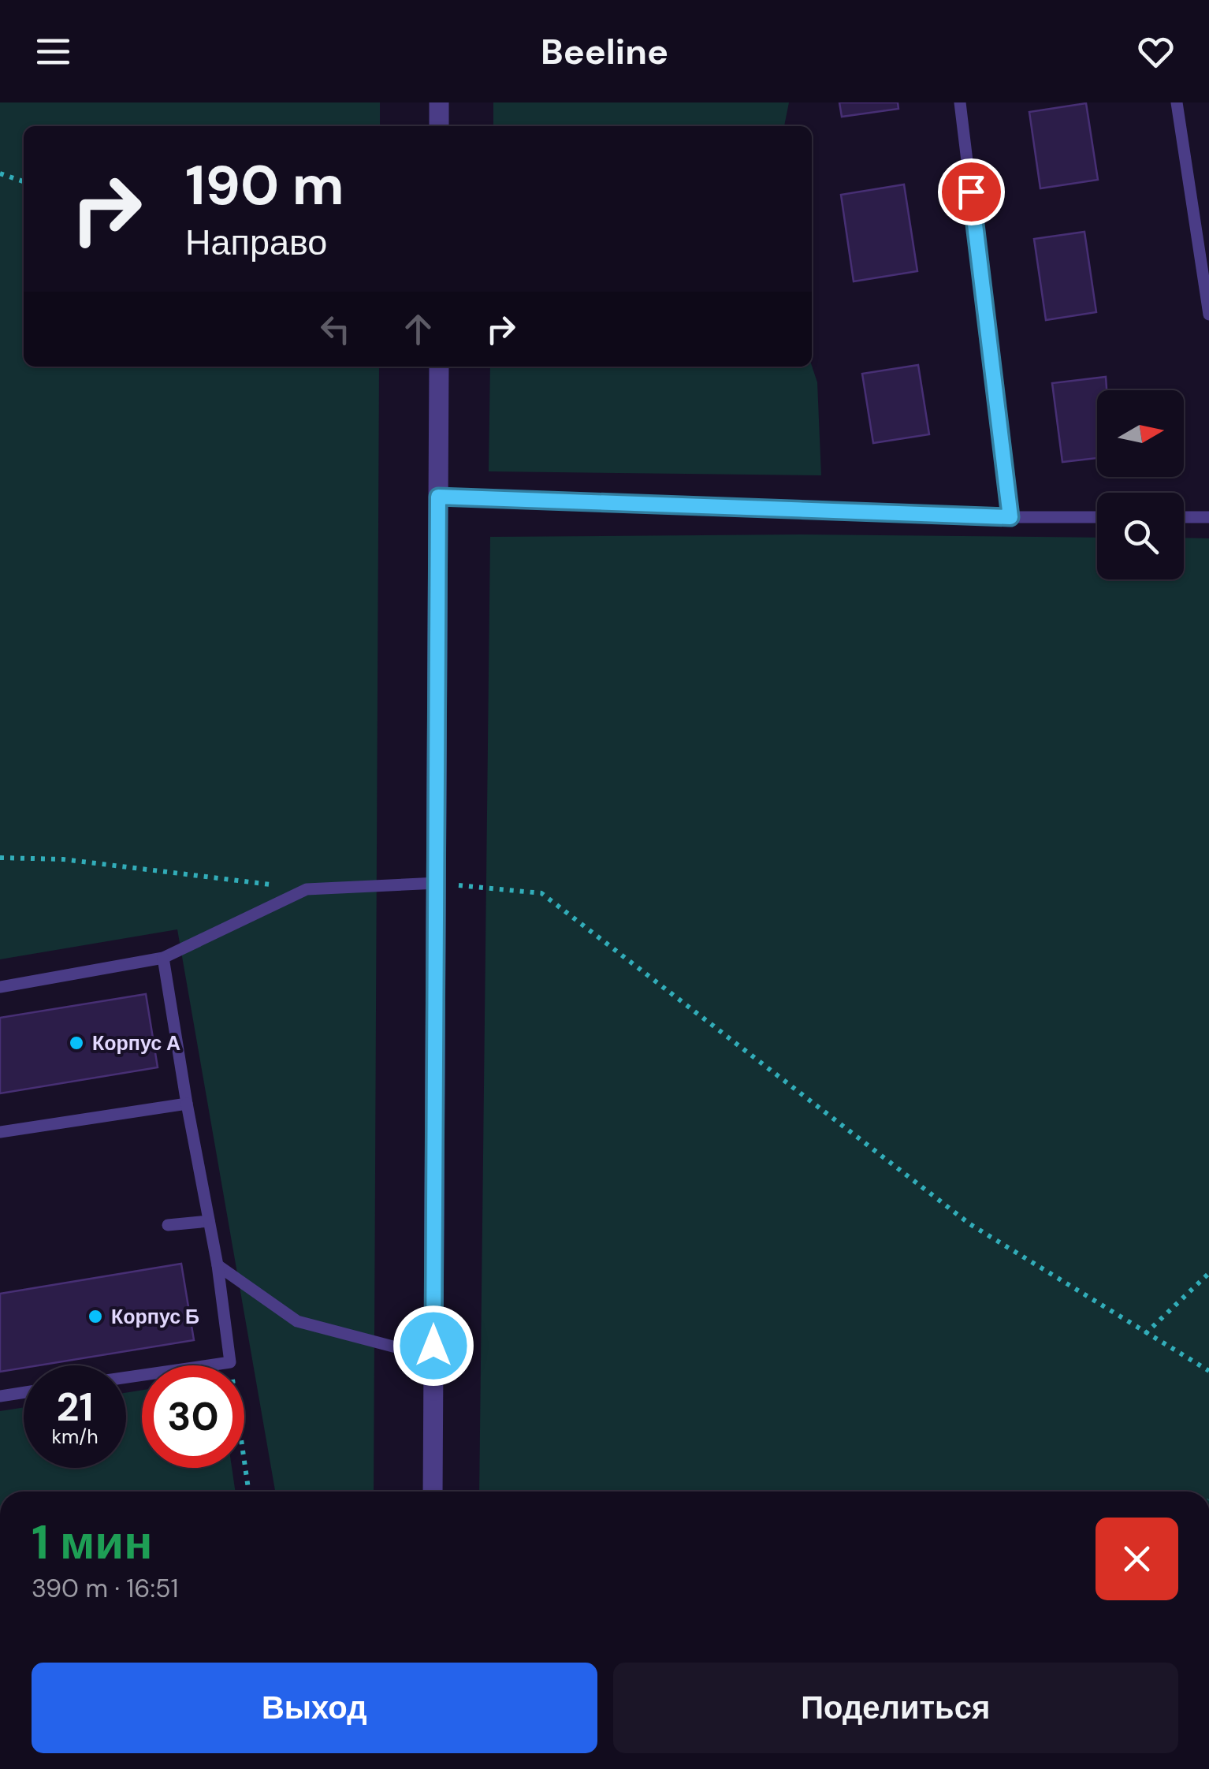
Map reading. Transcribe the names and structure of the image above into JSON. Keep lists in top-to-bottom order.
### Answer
{
  "places": ["Корпус А", "Корпус Б"],
  "north": "right",
  "page": {
    "header": "Beeline",
    "turn": ["190 m", "Направо"],
    "speed": "21 km/h",
    "limit": "30",
    "heading": ["1 мин", "390 m · 16:51"],
    "buttons": ["Выход", "Поделиться"]
  }
}
